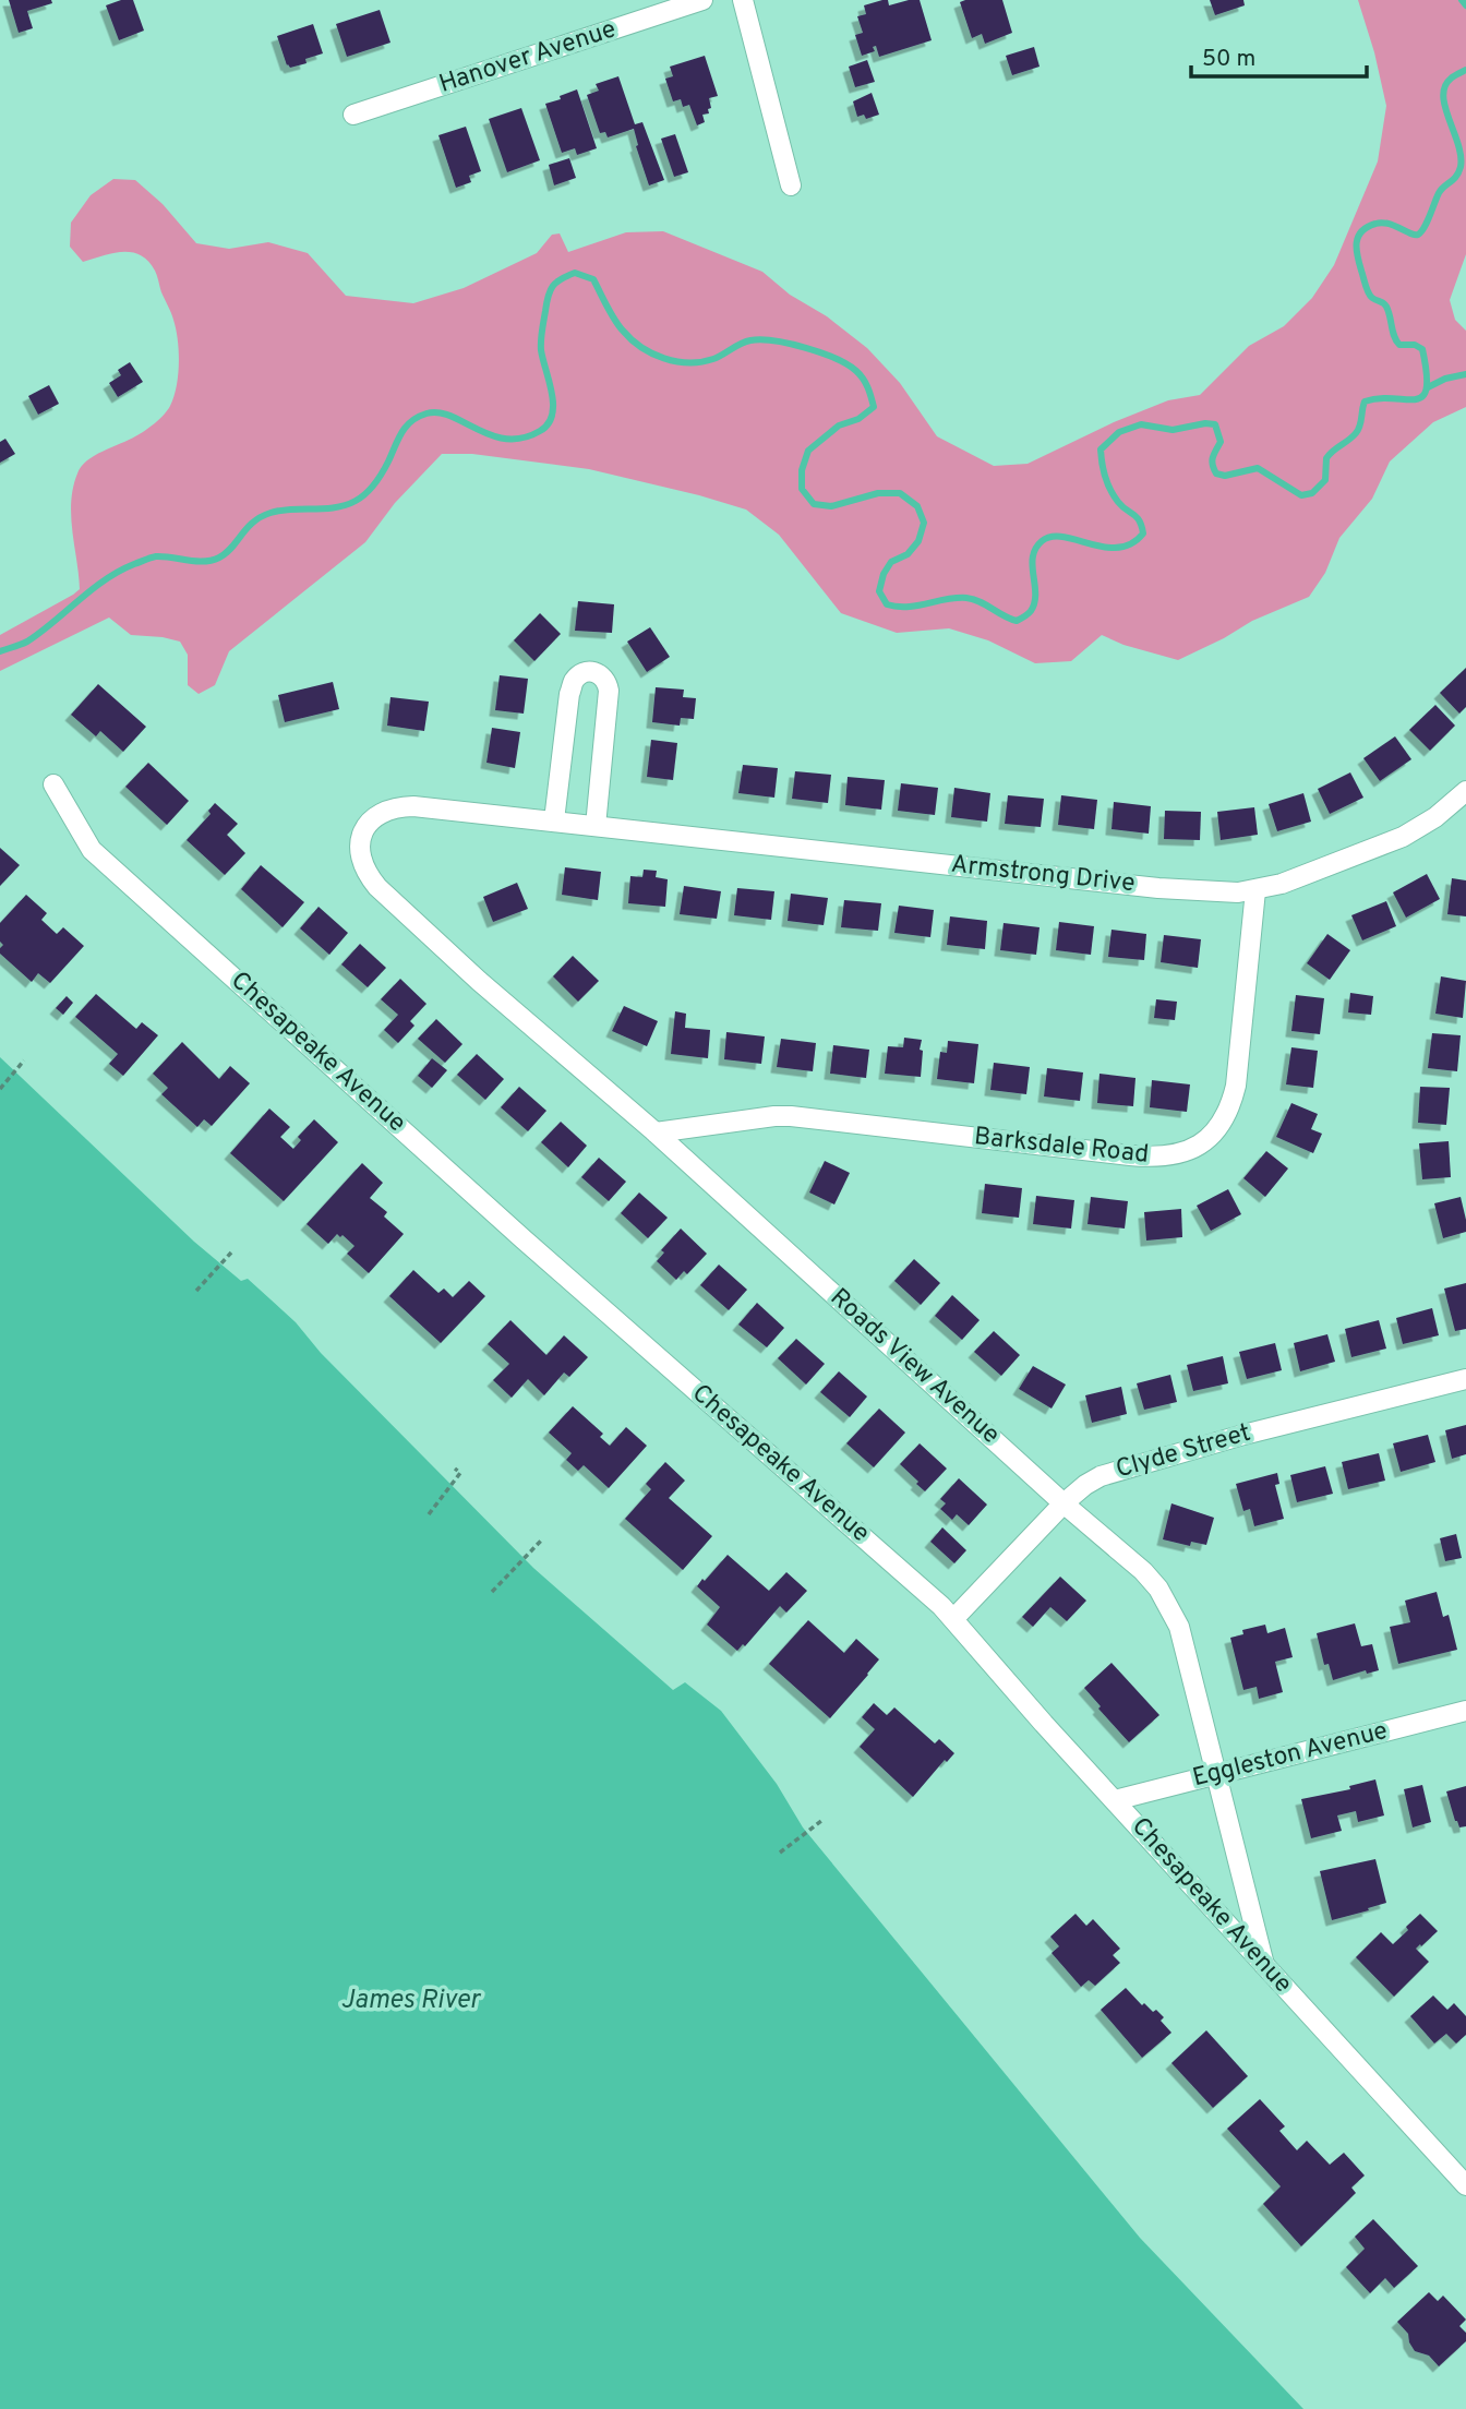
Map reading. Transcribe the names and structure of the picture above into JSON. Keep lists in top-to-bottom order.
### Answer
{
  "streets": {
    "street": [
      "Hanover Avenue",
      "Armstrong Drive",
      "Chesapeake Avenue",
      "Barksdale Road",
      "Roads View Avenue",
      "Clyde Street",
      "Eggleston Avenue"
    ]
  },
  "crossings": [
    ["Armstrong Drive", "Barksdale Road"],
    ["Armstrong Drive", "Roads View Avenue"],
    ["Chesapeake Avenue", "Roads View Avenue"],
    ["Chesapeake Avenue", "Clyde Street"],
    ["Chesapeake Avenue", "Eggleston Avenue"],
    ["Barksdale Road", "Roads View Avenue"],
    ["Roads View Avenue", "Clyde Street"],
    ["Roads View Avenue", "Eggleston Avenue"]
  ],
  "water": ["James River"],
  "scale_bar": "50 m"
}
